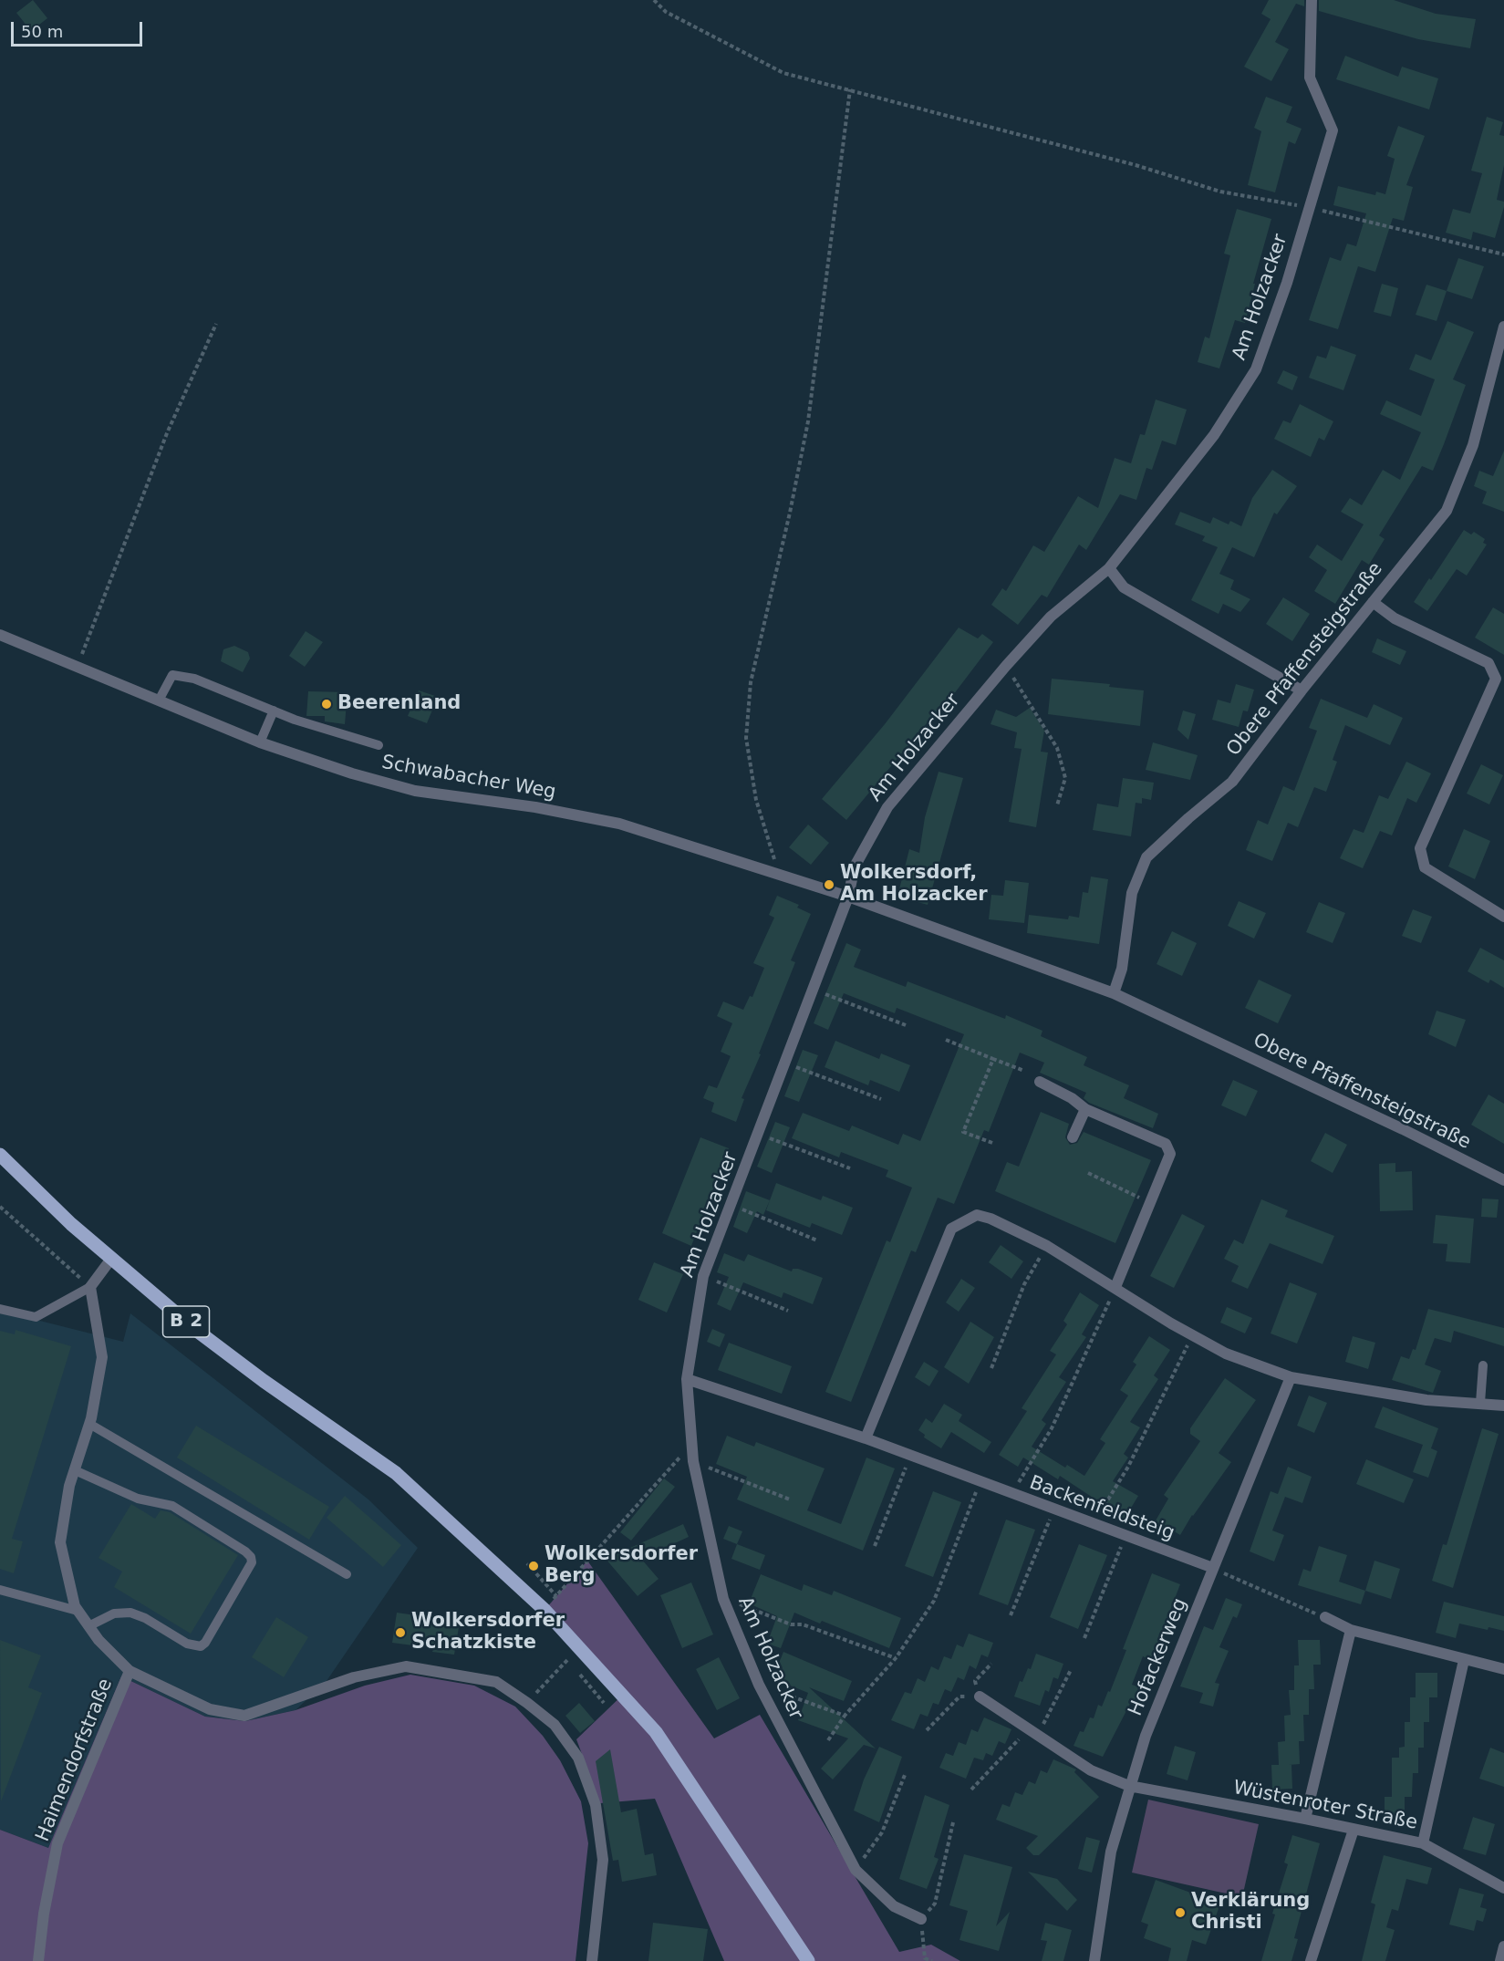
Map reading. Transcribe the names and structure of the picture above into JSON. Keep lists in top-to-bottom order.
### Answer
{
  "streets": {
    "main road": ["B 2"],
    "street": [
      "Am Holzacker",
      "Obere Pfaffensteigstraße",
      "Schwabacher Weg",
      "Backenfeldsteig",
      "Hofackerweg",
      "Haimendorfstraße",
      "Wüstenroter Straße"
    ]
  },
  "crossings": [
    ["Am Holzacker", "Obere Pfaffensteigstraße"],
    ["Am Holzacker", "Schwabacher Weg"],
    ["Am Holzacker", "Backenfeldsteig"],
    ["Obere Pfaffensteigstraße", "Schwabacher Weg"],
    ["Backenfeldsteig", "Hofackerweg"],
    ["Hofackerweg", "Wüstenroter Straße"]
  ],
  "places": [
    "Beerenland",
    "Wolkersdorf, Am Holzacker",
    "Wolkersdorfer Berg",
    "Wolkersdorfer Schatzkiste",
    "Verklärung Christi"
  ],
  "scale_bar": "50 m"
}
